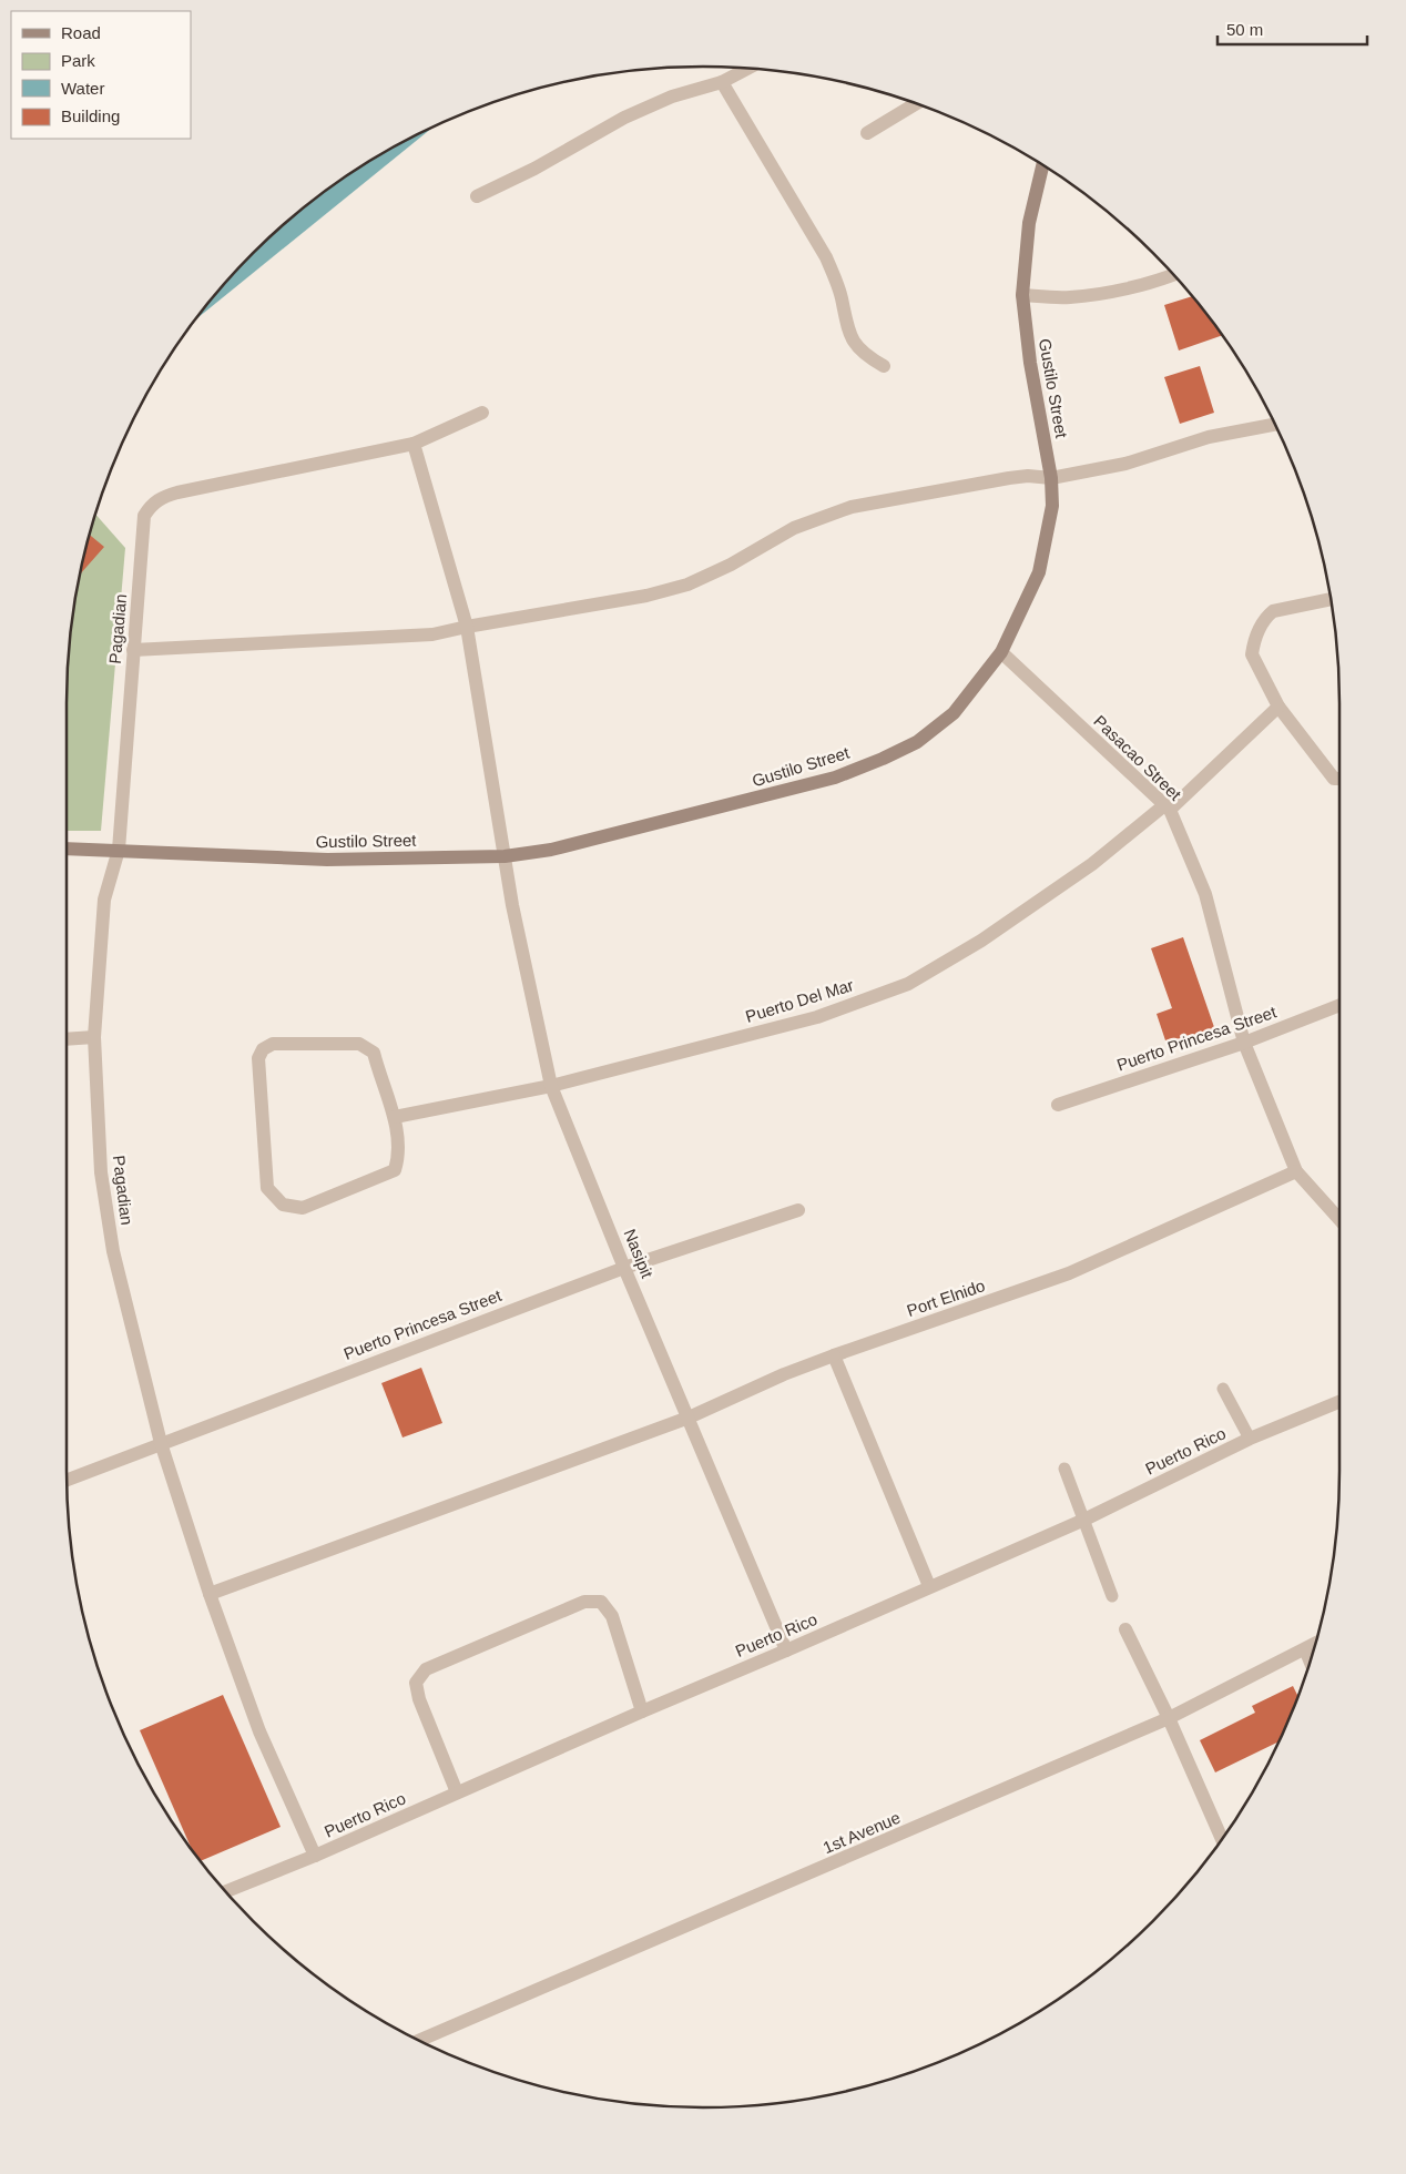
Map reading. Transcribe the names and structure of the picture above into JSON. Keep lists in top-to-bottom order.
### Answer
{
  "streets": {
    "street": [
      "Gustilo Street",
      "Pagadian",
      "Pasacao Street",
      "Puerto Del Mar",
      "Puerto Princesa Street",
      "Nasipit",
      "Port Elnido",
      "Puerto Rico",
      "1st Avenue"
    ]
  },
  "crossings": [
    ["Gustilo Street", "Pagadian"],
    ["Gustilo Street", "Pasacao Street"],
    ["Gustilo Street", "Nasipit"],
    ["Pagadian", "Puerto Princesa Street"],
    ["Pagadian", "Port Elnido"],
    ["Pagadian", "Puerto Rico"],
    ["Pasacao Street", "Puerto Del Mar"],
    ["Pasacao Street", "Puerto Princesa Street"],
    ["Puerto Del Mar", "Nasipit"],
    ["Puerto Princesa Street", "Nasipit"],
    ["Nasipit", "Port Elnido"],
    ["Nasipit", "Puerto Rico"]
  ],
  "legend": [
    "Road",
    "Park",
    "Water",
    "Building"
  ],
  "scale_bar": "50 m"
}
